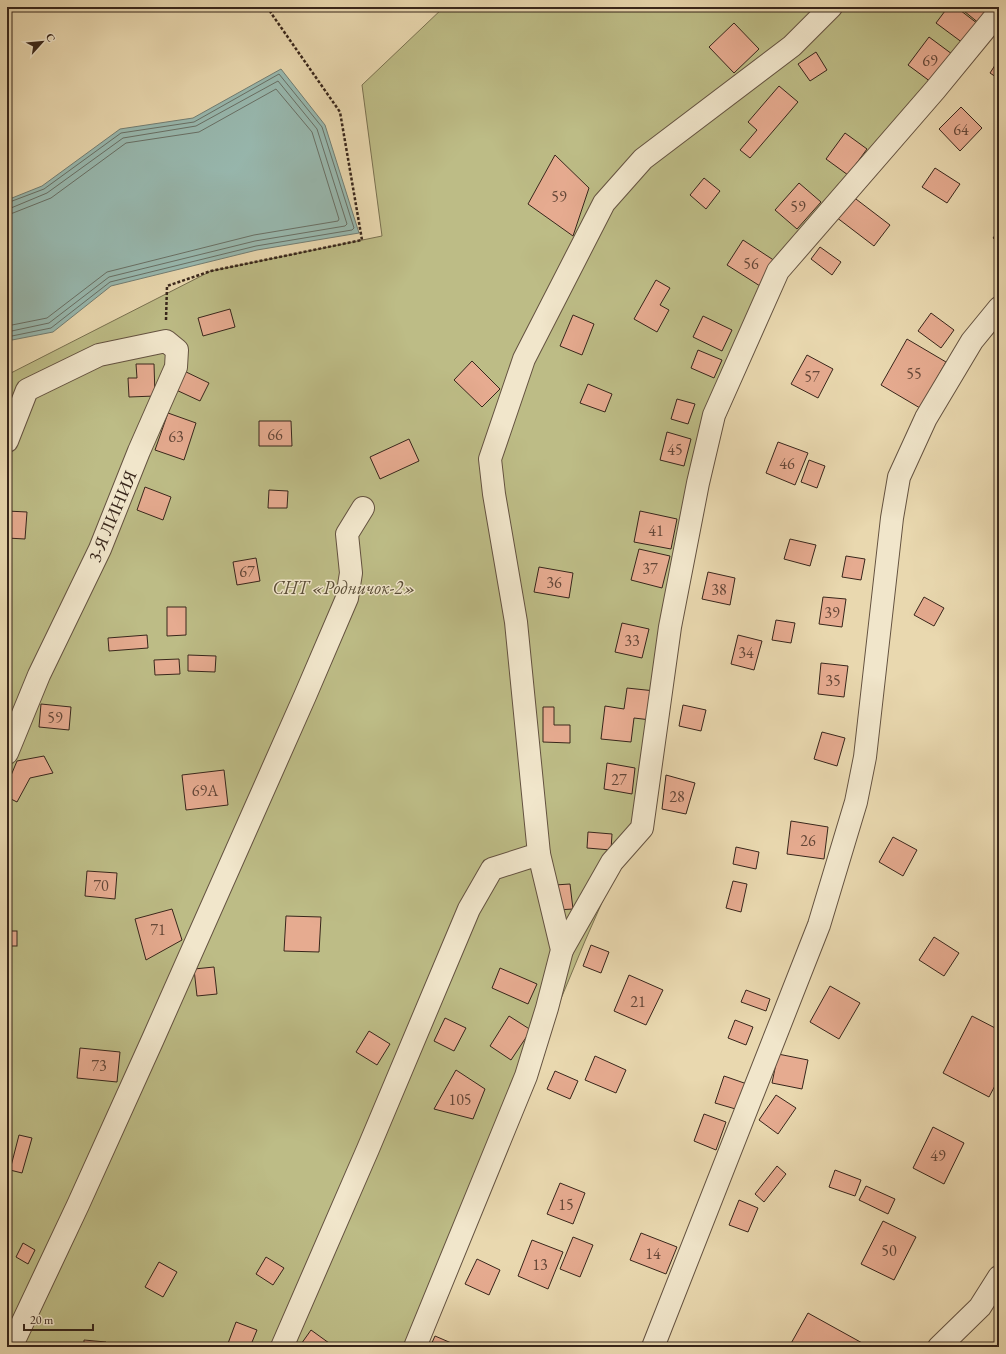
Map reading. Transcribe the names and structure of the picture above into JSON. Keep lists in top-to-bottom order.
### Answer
{
  "streets": {
    "street": ["3-Я ЛИНИЯ"]
  },
  "parks": ["СНТ «Родничок-2»"],
  "house_numbers": [
    "69",
    "64",
    "59",
    "59",
    "56",
    "55",
    "57",
    "66",
    "63",
    "45",
    "46",
    "41",
    "37",
    "67",
    "36",
    "38",
    "39",
    "33",
    "34",
    "35",
    "59",
    "27",
    "69А",
    "28",
    "26",
    "70",
    "71",
    "21",
    "73",
    "105",
    "49",
    "15",
    "50",
    "14",
    "13"
  ],
  "scale_bar": "20 m",
  "north": "top right"
}
